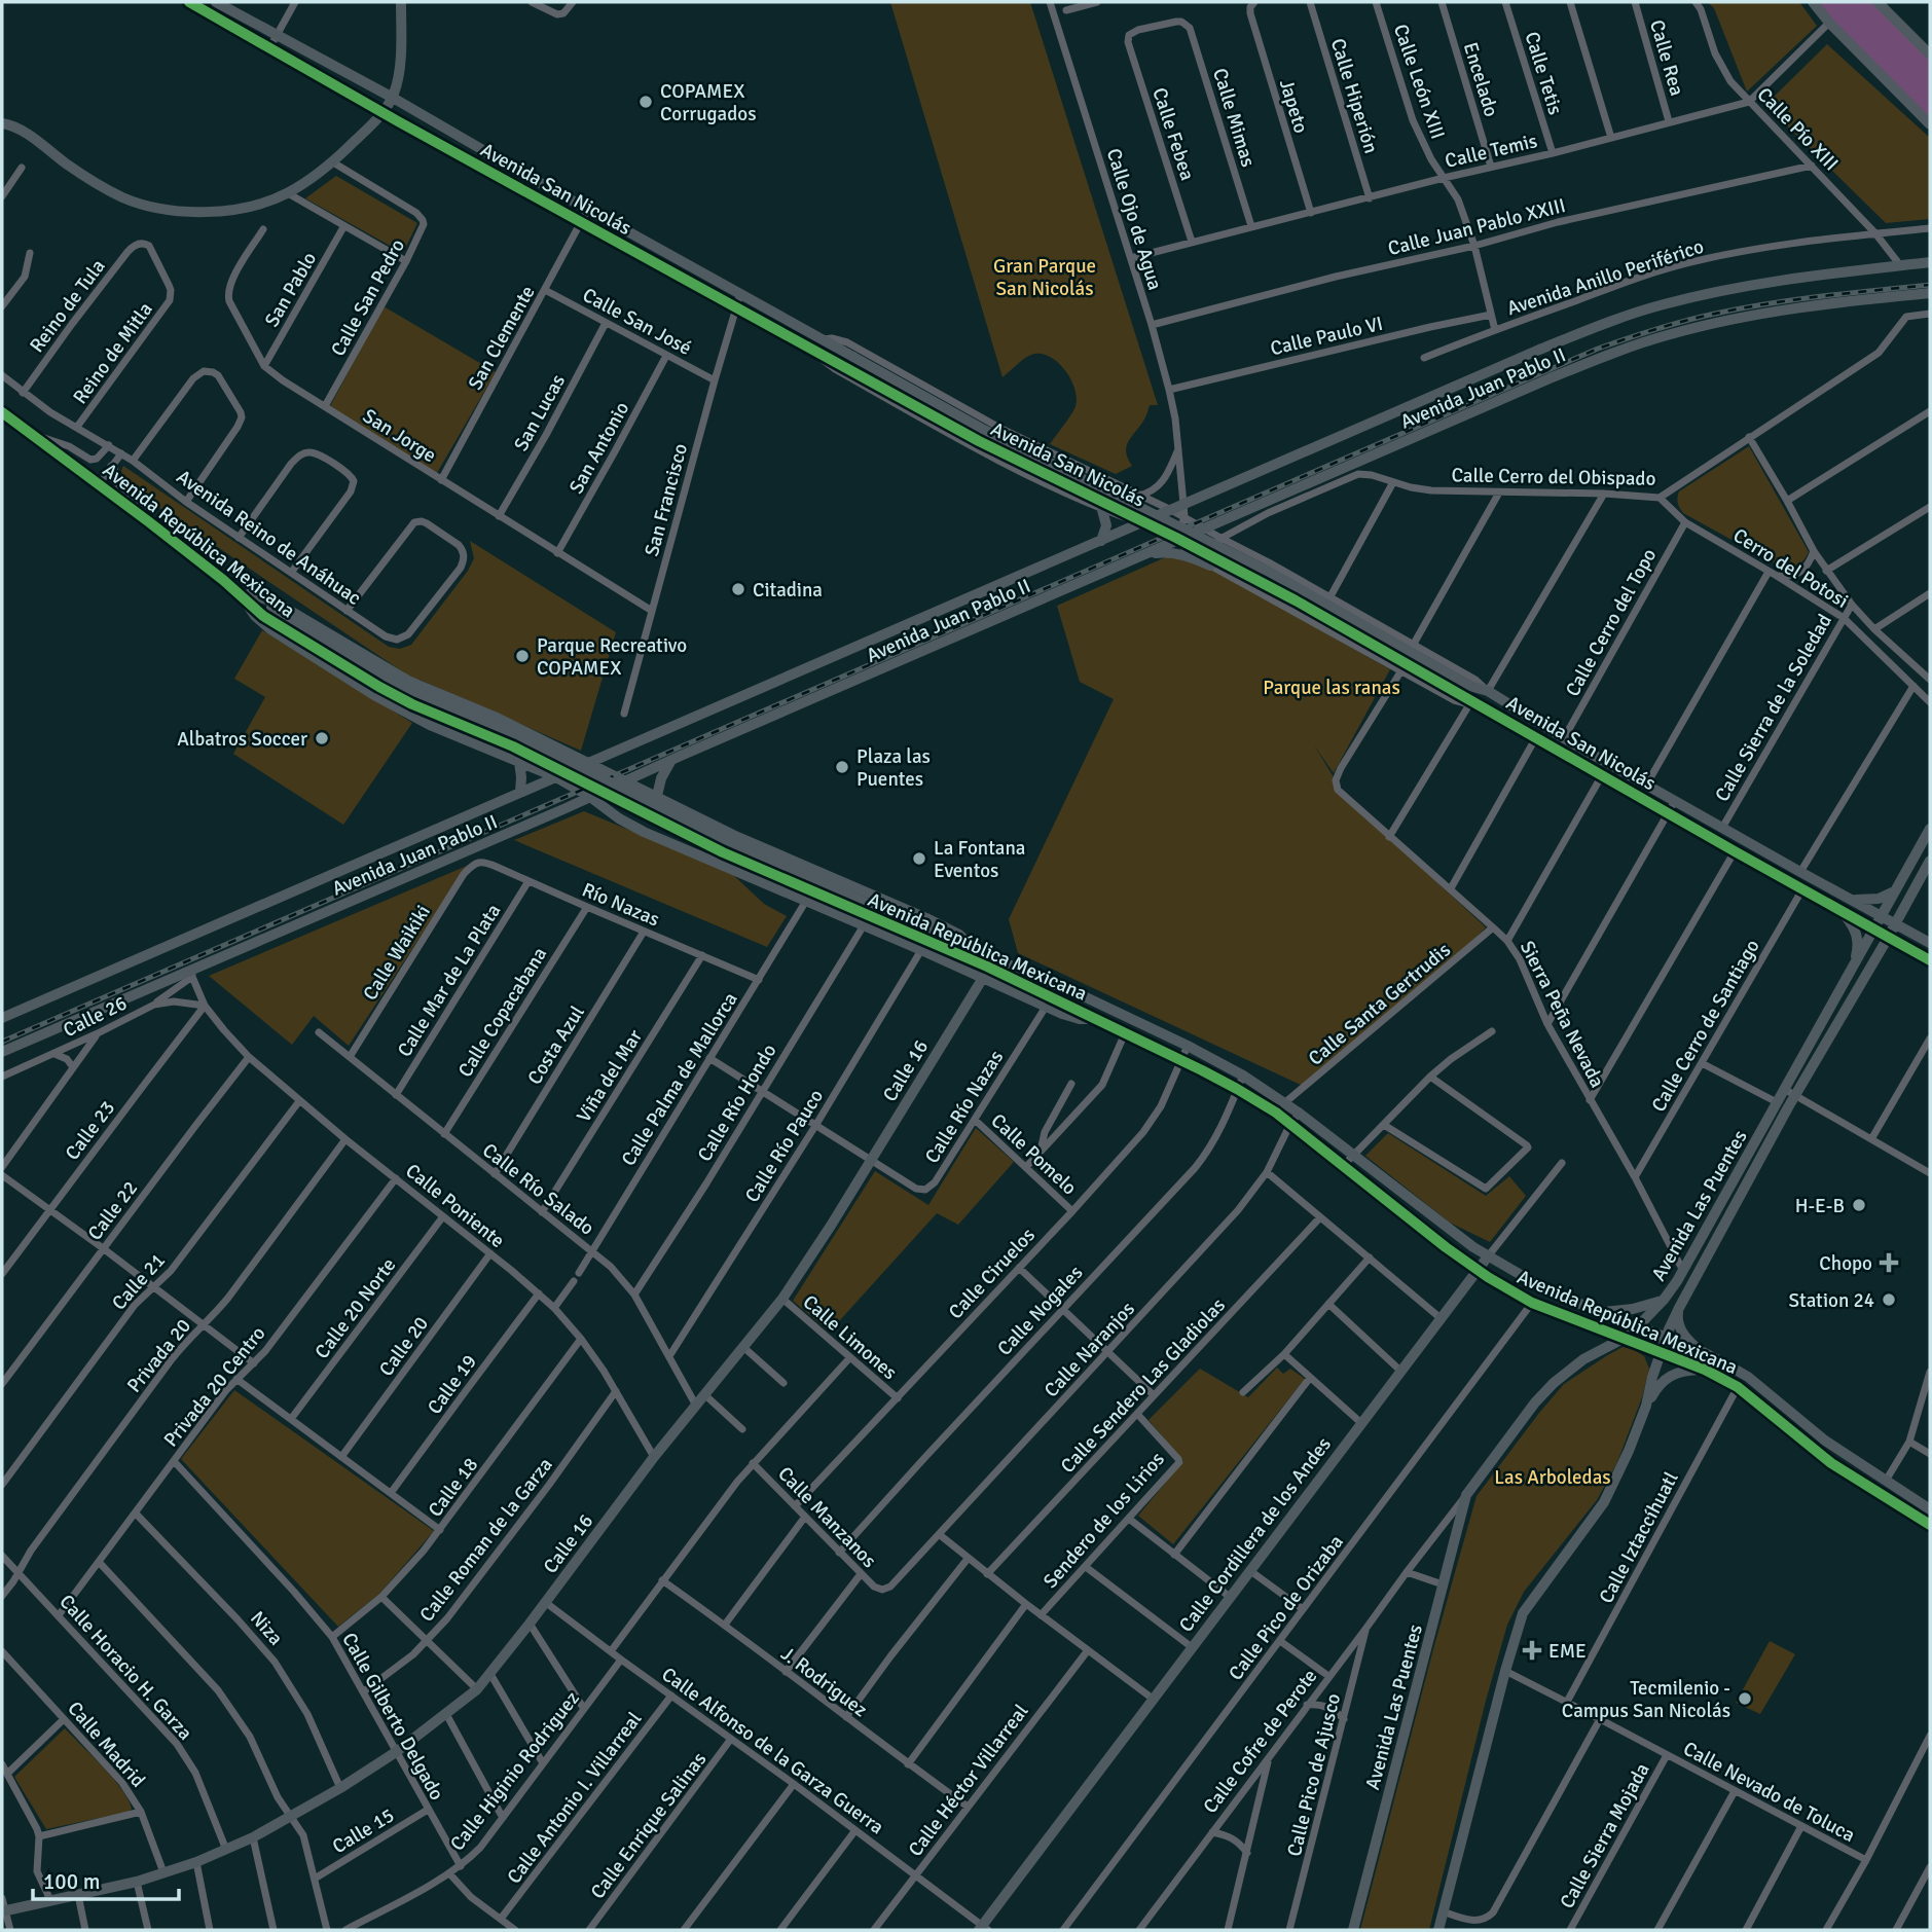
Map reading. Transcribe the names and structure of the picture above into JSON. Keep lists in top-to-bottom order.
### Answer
{
  "streets": {
    "street": [
      "Calle Rea",
      "Calle Tetis",
      "Encelado",
      "Calle León XIII",
      "Calle Hiperión",
      "Japeto",
      "Calle Mimas",
      "Calle Pío XIII",
      "Calle Febea",
      "Calle Temis",
      "Avenida San Nicolás",
      "Calle Ojo de Agua",
      "Calle Juan Pablo XXIII",
      "Avenida Anillo Periférico",
      "San Pablo",
      "Calle San Pedro",
      "Reino de Tula",
      "Calle San José",
      "Calle Paulo VI",
      "San Clemente",
      "Reino de Mitla",
      "Avenida Juan Pablo II",
      "San Lucas",
      "San Jorge",
      "San Antonio",
      "Calle Cerro del Obispado",
      "San Francisco",
      "Avenida Reino de Anáhuac",
      "Avenida República Mexicana",
      "Cerro del Potosi",
      "Calle Cerro del Topo",
      "Calle Sierra de la Soledad",
      "Río Nazas",
      "Calle Waikiki",
      "Calle Mar de La Plata",
      "Calle Santa Gertrudis",
      "Calle Copacabana",
      "Sierra Peña Nevada",
      "Calle 26",
      "Calle Cerro de Santiago",
      "Costa Azul",
      "Calle 16",
      "Viña del Mar",
      "Calle Palma de Mallorca",
      "Calle Río Hondo",
      "Calle Río Nazas",
      "Calle 23",
      "Calle Río Pauco",
      "Calle Pomelo",
      "Calle Río Salado",
      "Calle Poniente",
      "Avenida Las Puentes",
      "Calle 22",
      "Calle Ciruelos",
      "Calle 21",
      "Calle 20 Norte",
      "Calle Nogales",
      "Calle Limones",
      "Calle 20",
      "Calle Naranjos",
      "Privada 20",
      "Calle 19",
      "Calle Sendero Las Gladiolas",
      "Privada 20 Centro",
      "Calle 18",
      "Calle Manzanos",
      "Sendero de los Lirios",
      "Calle Cordillera de los Andes",
      "Calle Iztaccíhuatl",
      "Calle Roman de la Garza",
      "Calle Pico de Orizaba",
      "Niza",
      "Calle Horacio H. Garza",
      "J. Rodriguez",
      "Calle Gilberto Delgado",
      "Calle Cofre de Perote",
      "Calle Madrid",
      "Calle Alfonso de la Garza Guerra",
      "Calle Higinio Rodriguez",
      "Calle Pico de Ajusco",
      "Calle Héctor Villarreal",
      "Calle Nevado de Toluca",
      "Calle Antonio I. Villarreal",
      "Calle Enrique Salinas",
      "Calle 15",
      "Calle Sierra Mojada"
    ]
  },
  "crossings": [
    ["Calle Rea", "Calle Temis"],
    ["Calle Tetis", "Calle Temis"],
    ["Encelado", "Calle Temis"],
    ["Calle León XIII", "Calle Temis"],
    ["Calle León XIII", "Calle Juan Pablo XXIII"],
    ["Calle León XIII", "Avenida Anillo Periférico"],
    ["Calle León XIII", "Calle Paulo VI"],
    ["Calle Hiperión", "Calle Temis"],
    ["Japeto", "Calle Temis"],
    ["Calle Mimas", "Calle Febea"],
    ["Calle Mimas", "Calle Temis"],
    ["Calle Pío XIII", "Calle Temis"],
    ["Calle Pío XIII", "Calle Juan Pablo XXIII"],
    ["Calle Pío XIII", "Avenida Anillo Periférico"],
    ["Calle Pío XIII", "Avenida Juan Pablo II"],
    ["Calle Febea", "Calle Temis"],
    ["Calle Temis", "Calle Ojo de Agua"],
    ["Avenida San Nicolás", "San Clemente"],
    ["Avenida San Nicolás", "San Francisco"],
    ["Avenida San Nicolás", "Calle Cerro del Topo"],
    ["Avenida San Nicolás", "Calle Sierra de la Soledad"],
    ["Avenida San Nicolás", "Calle Cerro de Santiago"],
    ["Avenida San Nicolás", "Avenida Las Puentes"],
    ["Calle Ojo de Agua", "Calle Juan Pablo XXIII"],
    ["Calle Ojo de Agua", "Calle Paulo VI"],
    ["Calle Ojo de Agua", "Avenida Juan Pablo II"],
    ["San Pablo", "San Jorge"],
    ["Calle San Pedro", "San Jorge"],
    ["Reino de Tula", "Reino de Mitla"],
    ["Reino de Tula", "Avenida Reino de Anáhuac"],
    ["Calle San José", "San Clemente"],
    ["Calle San José", "San Lucas"],
    ["Calle San José", "San Antonio"],
    ["Calle San José", "San Francisco"],
    ["San Clemente", "San Jorge"],
    ["Reino de Mitla", "Avenida Reino de Anáhuac"],
    ["Avenida Juan Pablo II", "Avenida República Mexicana"],
    ["Avenida Juan Pablo II", "Calle Poniente"],
    ["San Lucas", "San Jorge"],
    ["San Jorge", "San Antonio"],
    ["San Jorge", "San Francisco"],
    ["Calle Cerro del Obispado", "Cerro del Potosi"],
    ["Avenida República Mexicana", "Calle Santa Gertrudis"],
    ["Avenida República Mexicana", "Calle 16"],
    ["Avenida República Mexicana", "Calle Palma de Mallorca"],
    ["Avenida República Mexicana", "Calle Río Hondo"],
    ["Avenida República Mexicana", "Calle Río Nazas"],
    ["Avenida República Mexicana", "Calle Río Pauco"],
    ["Avenida República Mexicana", "Avenida Las Puentes"],
    ["Avenida República Mexicana", "Calle Ciruelos"],
    ["Avenida República Mexicana", "Calle Nogales"],
    ["Avenida República Mexicana", "Calle Naranjos"],
    ["Avenida República Mexicana", "Calle Cordillera de los Andes"],
    ["Avenida República Mexicana", "Calle Iztaccíhuatl"],
    ["Avenida República Mexicana", "Calle Pico de Orizaba"],
    ["Cerro del Potosi", "Calle Cerro del Topo"],
    ["Cerro del Potosi", "Calle Sierra de la Soledad"],
    ["Río Nazas", "Calle Waikiki"],
    ["Río Nazas", "Calle Mar de La Plata"],
    ["Río Nazas", "Calle Copacabana"],
    ["Río Nazas", "Costa Azul"],
    ["Río Nazas", "Viña del Mar"],
    ["Río Nazas", "Calle Palma de Mallorca"],
    ["Calle Waikiki", "Calle Río Salado"],
    ["Calle Mar de La Plata", "Calle Río Salado"],
    ["Calle Santa Gertrudis", "Sierra Peña Nevada"],
    ["Calle Copacabana", "Calle Río Salado"],
    ["Sierra Peña Nevada", "Calle Cerro de Santiago"],
    ["Sierra Peña Nevada", "Avenida Las Puentes"],
    ["Calle 26", "Calle 23"],
    ["Calle 26", "Calle Poniente"],
    ["Costa Azul", "Calle Río Salado"],
    ["Calle 16", "Calle Río Nazas"],
    ["Calle 16", "Calle Río Salado"],
    ["Calle 16", "Calle Poniente"],
    ["Calle 16", "Calle Limones"],
    ["Calle 16", "Niza"],
    ["Calle 16", "Calle Horacio H. Garza"],
    ["Calle 16", "Calle Gilberto Delgado"],
    ["Calle 16", "Calle Madrid"],
    ["Calle 16", "Calle Alfonso de la Garza Guerra"],
    ["Viña del Mar", "Calle Río Salado"],
    ["Calle Palma de Mallorca", "Calle Río Nazas"],
    ["Calle Palma de Mallorca", "Calle Río Salado"],
    ["Calle Palma de Mallorca", "Calle Poniente"],
    ["Calle Río Hondo", "Calle Río Nazas"],
    ["Calle Río Hondo", "Calle Río Salado"],
    ["Calle Río Nazas", "Calle Río Pauco"],
    ["Calle Río Nazas", "Calle Pomelo"],
    ["Calle 23", "Calle Poniente"],
    ["Calle Río Pauco", "Calle Río Salado"],
    ["Calle Pomelo", "Calle Ciruelos"],
    ["Calle Poniente", "Calle 22"],
    ["Calle Poniente", "Calle 21"],
    ["Calle Poniente", "Calle 20 Norte"],
    ["Calle Poniente", "Calle 20"],
    ["Calle Poniente", "Privada 20"],
    ["Calle Poniente", "Calle 19"],
    ["Calle Poniente", "Privada 20 Centro"],
    ["Calle Poniente", "Calle 18"],
    ["Calle Poniente", "Calle Roman de la Garza"],
    ["Avenida Las Puentes", "Calle Cofre de Perote"],
    ["Avenida Las Puentes", "Calle Nevado de Toluca"],
    ["Calle Ciruelos", "Calle Limones"],
    ["Calle Ciruelos", "Calle Manzanos"],
    ["Calle Nogales", "Calle Manzanos"],
    ["Calle Naranjos", "Calle Manzanos"],
    ["Privada 20", "Calle Horacio H. Garza"],
    ["Calle Sendero Las Gladiolas", "Sendero de los Lirios"],
    ["Privada 20 Centro", "Niza"],
    ["Privada 20 Centro", "Calle Horacio H. Garza"],
    ["Privada 20 Centro", "Calle Gilberto Delgado"],
    ["Calle 18", "Calle Gilberto Delgado"],
    ["Calle Cordillera de los Andes", "Calle Alfonso de la Garza Guerra"],
    ["Calle Iztaccíhuatl", "Calle Nevado de Toluca"],
    ["Calle Roman de la Garza", "Calle Gilberto Delgado"],
    ["J. Rodriguez", "Calle Héctor Villarreal"],
    ["Calle Gilberto Delgado", "Calle Higinio Rodriguez"],
    ["Calle Gilberto Delgado", "Calle 15"],
    ["Calle Cofre de Perote", "Calle Pico de Ajusco"],
    ["Calle Alfonso de la Garza Guerra", "Calle Higinio Rodriguez"],
    ["Calle Alfonso de la Garza Guerra", "Calle Héctor Villarreal"],
    ["Calle Alfonso de la Garza Guerra", "Calle Antonio I. Villarreal"],
    ["Calle Alfonso de la Garza Guerra", "Calle Enrique Salinas"],
    ["Calle Nevado de Toluca", "Calle Sierra Mojada"]
  ],
  "parks": ["Gran Parque San Nicolás", "Parque las ranas", "Las Arboledas"],
  "places": {
    "other": [
      "COPAMEX Corrugados",
      "Citadina",
      "Parque Recreativo COPAMEX",
      "Albatros Soccer",
      "Plaza las Puentes",
      "La Fontana Eventos",
      "H-E-B",
      "Station 24",
      "Tecmilenio - Campus San Nicolás"
    ],
    "health": ["Chopo", "EME"]
  },
  "scale_bar": "100 m"
}
